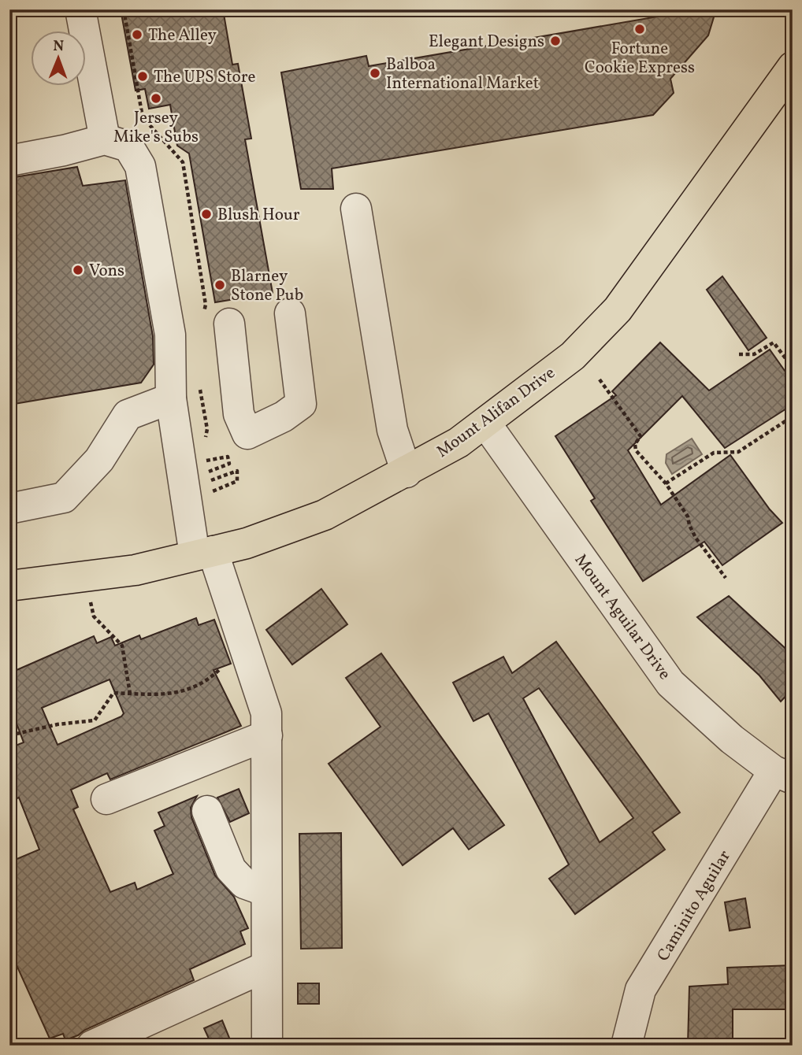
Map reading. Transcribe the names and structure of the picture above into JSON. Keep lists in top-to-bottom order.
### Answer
{
  "streets": {
    "main road": ["Mount Alifan Drive"],
    "street": ["Mount Aguilar Drive", "Caminito Aguilar"]
  },
  "crossings": [
    ["Mount Alifan Drive", "Mount Aguilar Drive"],
    ["Mount Aguilar Drive", "Caminito Aguilar"]
  ],
  "places": [
    "Fortune Cookie Express",
    "The Alley",
    "Elegant Designs",
    "Balboa International Market",
    "The UPS Store",
    "Jersey Mike's Subs",
    "Blush Hour",
    "Vons",
    "Blarney Stone Pub"
  ],
  "north": "top"
}
